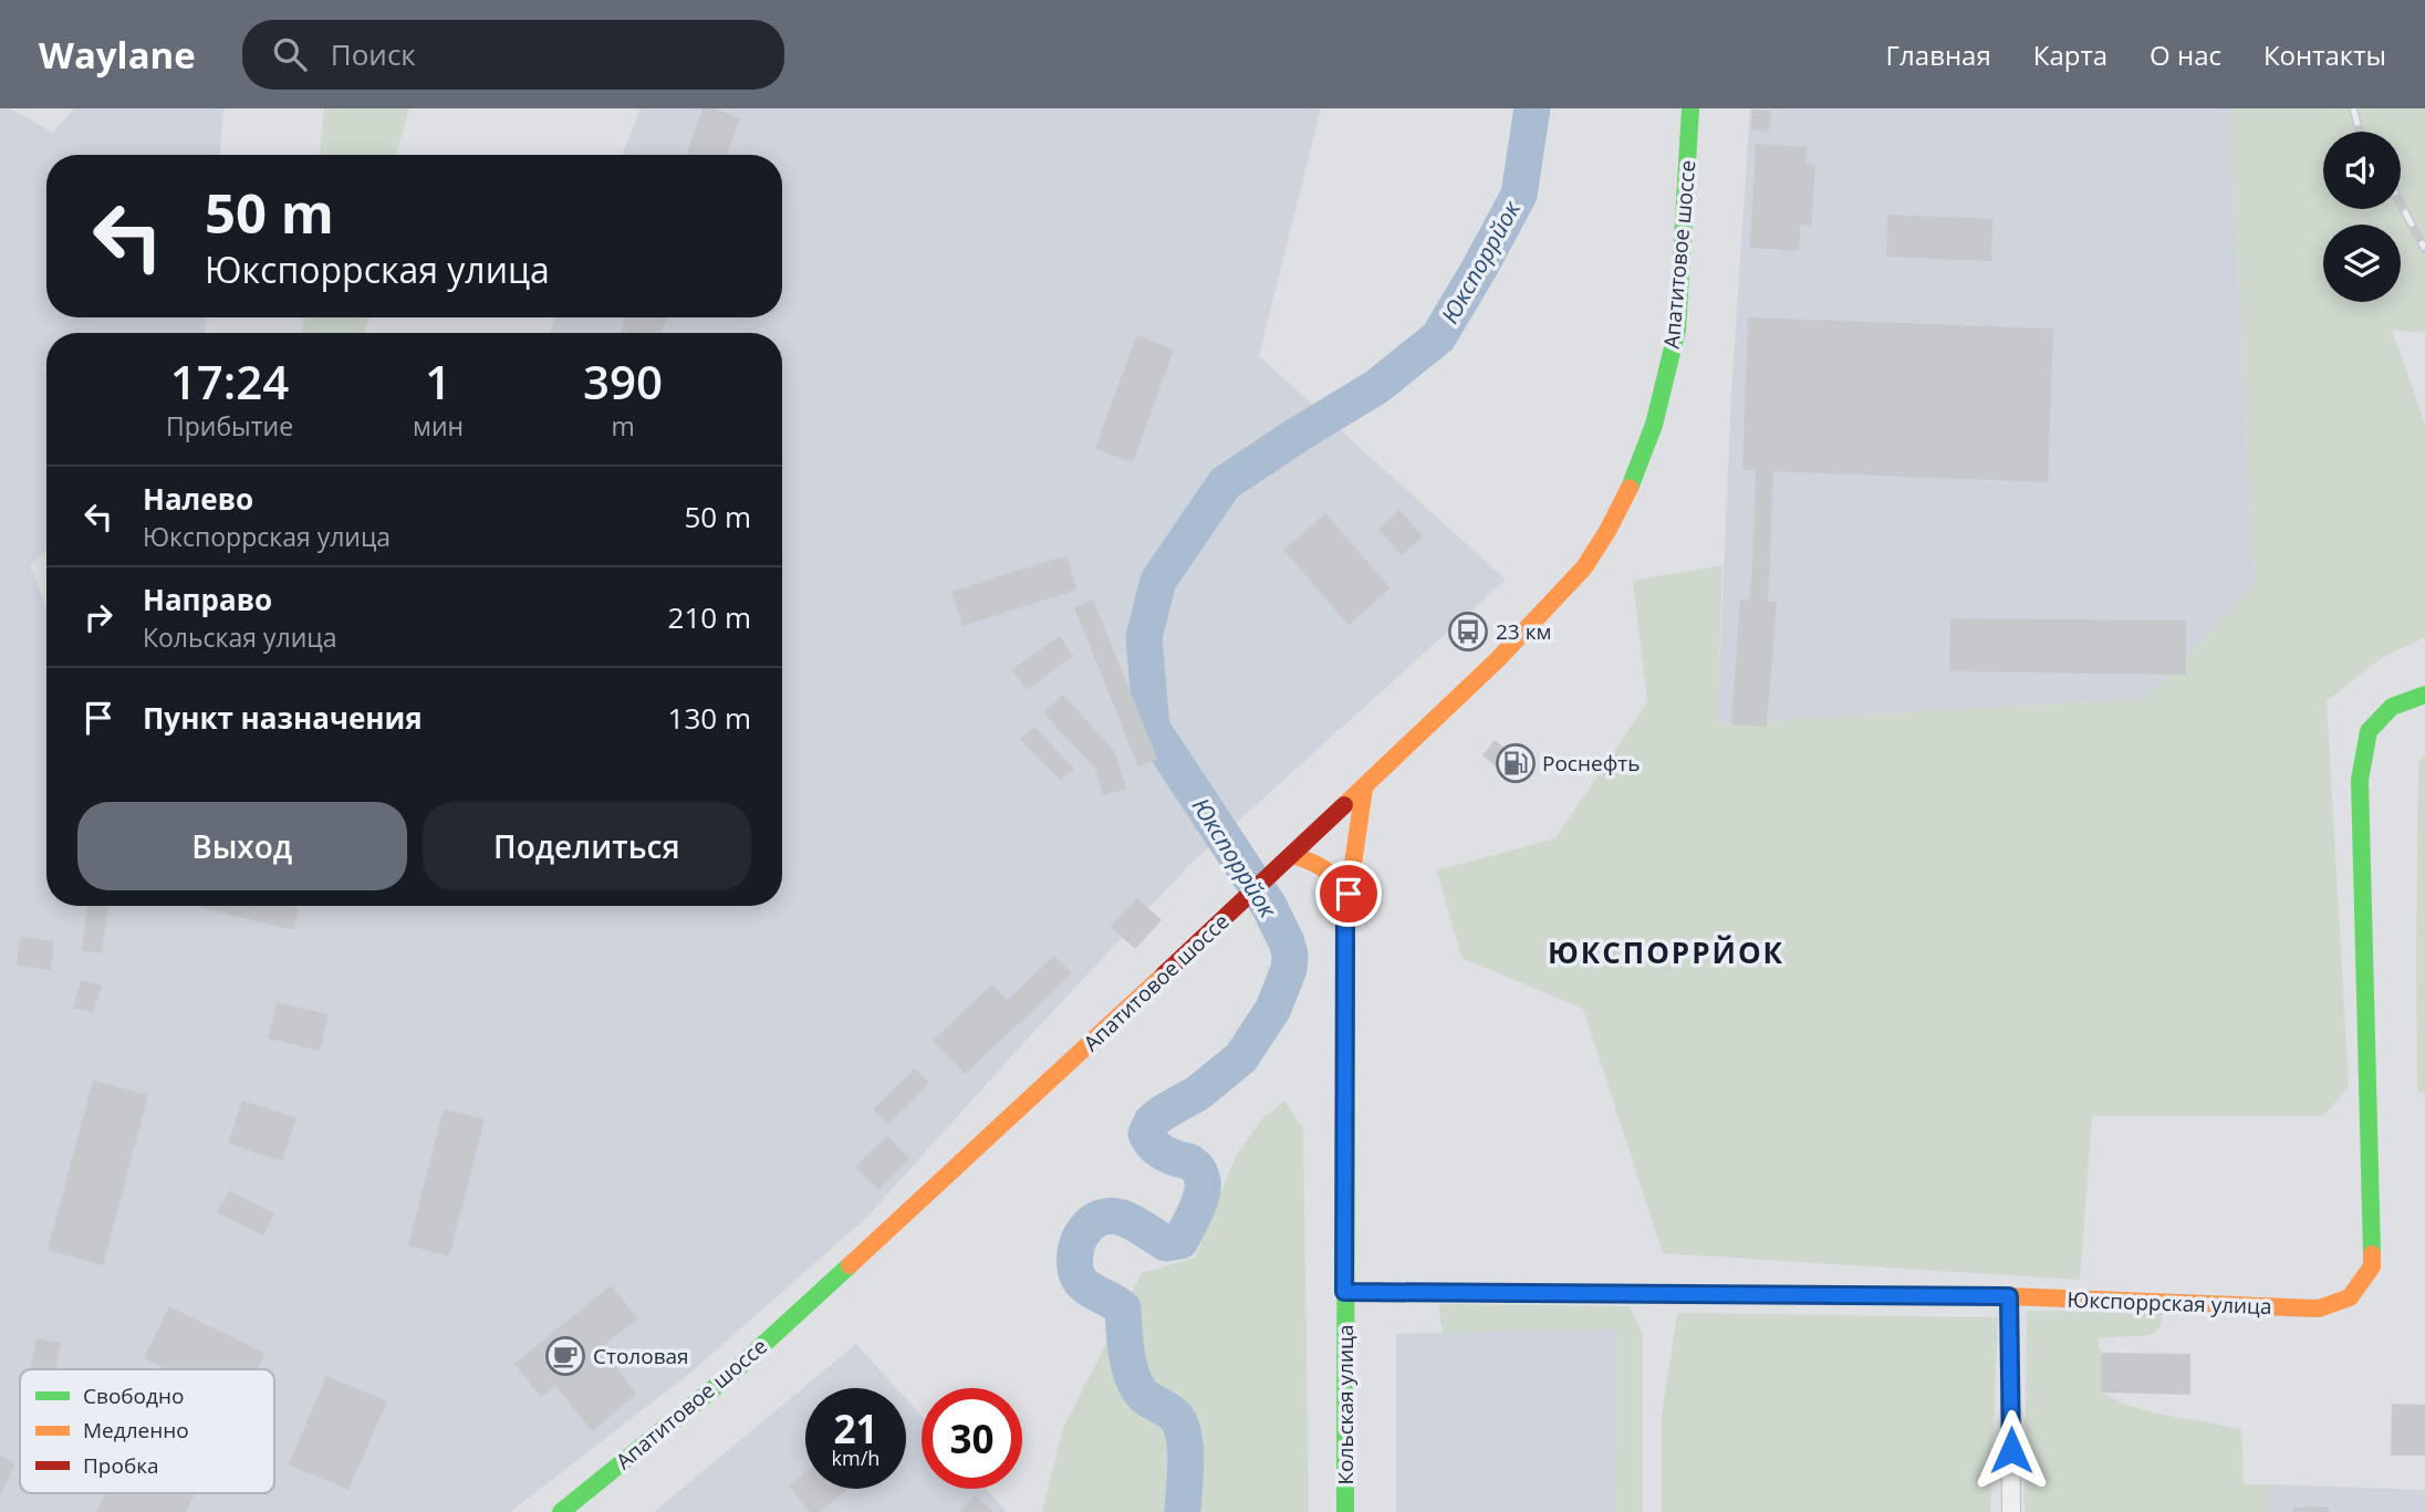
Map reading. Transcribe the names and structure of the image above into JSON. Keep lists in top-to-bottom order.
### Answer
{
  "streets": {
    "street": ["Апатитовое шоссе", "Юкспоррская улица", "Кольская улица"]
  },
  "crossings": [
    ["Апатитовое шоссе", "Кольская улица"],
    ["Юкспоррская улица", "Кольская улица"]
  ],
  "districts": ["ЮКСПОРРЙОК"],
  "water": ["Юкспоррйок"],
  "places": {
    "bus stop": ["23 км"],
    "fuel station": ["Роснефть"],
    "cafe": ["Столовая"]
  },
  "legend": ["Свободно", "Медленно", "Пробка"],
  "page": {
    "header": "Waylane",
    "search": "Поиск",
    "nav": [
      "Главная",
      "Карта",
      "О нас",
      "Контакты"
    ],
    "turn": ["50 m", "Юкспоррская улица"],
    "eta": [
      "17:24",
      "Прибытие",
      "1",
      "мин",
      "390",
      "m"
    ],
    "list": [
      {
        "name": "Налево",
        "note": "Юкспоррская улица",
        "value": "50 m"
      },
      {
        "name": "Направо",
        "note": "Кольская улица",
        "value": "210 m"
      },
      {
        "name": "Пункт назначения",
        "value": "130 m"
      }
    ],
    "buttons": ["Выход", "Поделиться"],
    "speed": "21 km/h",
    "limit": "30"
  }
}
